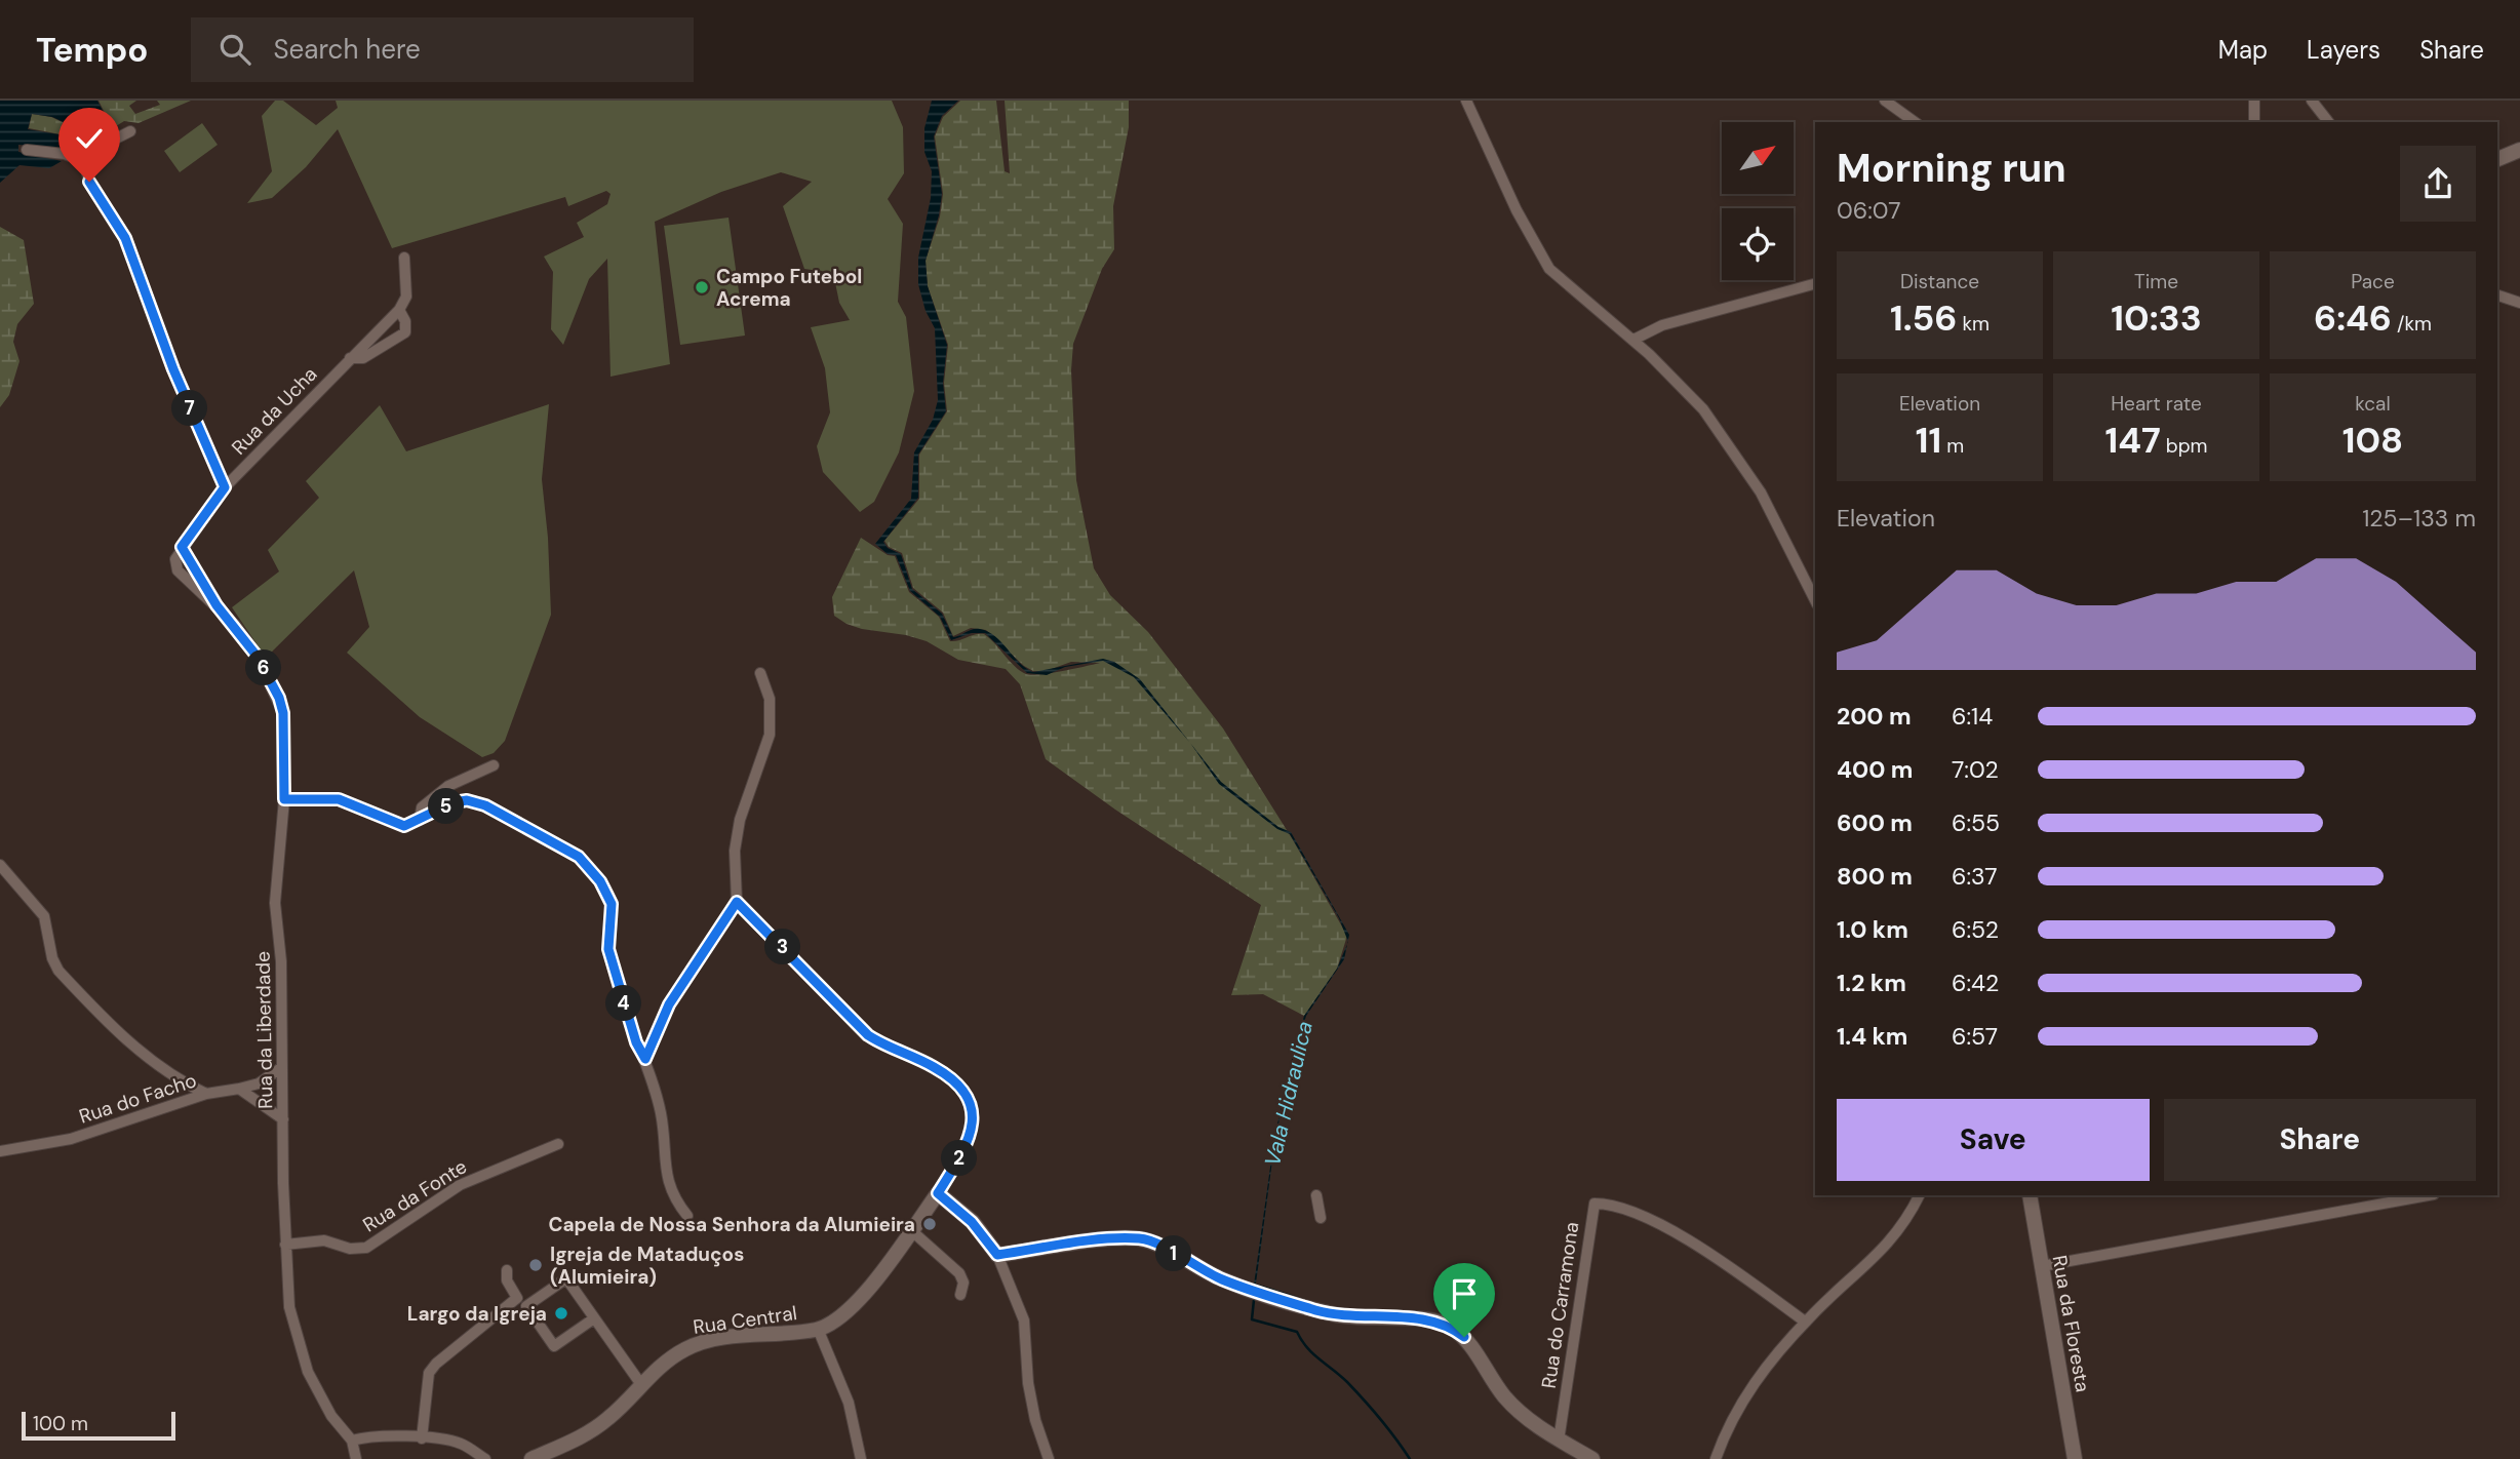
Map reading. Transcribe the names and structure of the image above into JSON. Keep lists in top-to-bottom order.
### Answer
{
  "streets": {
    "street": [
      "Rua da Ucha",
      "Rua da Liberdade",
      "Rua do Facho",
      "Rua da Fonte",
      "Rua do Carramona",
      "Rua Central",
      "Rua da Floresta"
    ]
  },
  "crossings": [
    ["Rua da Ucha", "Rua da Liberdade"],
    ["Rua da Liberdade", "Rua do Facho"],
    ["Rua da Liberdade", "Rua da Fonte"]
  ],
  "water": ["Vala Hidraulica"],
  "places": [
    "Campo Futebol Acrema",
    "Capela de Nossa Senhora da Alumieira",
    "Igreja de Mataduços (Alumieira)",
    "Largo da Igreja"
  ],
  "scale_bar": "100 m",
  "north": "top right",
  "page": {
    "header": "Tempo",
    "search": "Search here",
    "nav": ["Map", "Layers", "Share"],
    "heading": ["Morning run", "06:07"],
    "stats": [
      ["Distance", "1.56 km"],
      ["Time", "10:33"],
      ["Pace", "6:46 /km"],
      ["Elevation", "11 m"],
      ["Heart rate", "147 bpm"],
      ["kcal", "108"]
    ],
    "pins": [
      "7",
      "6",
      "5",
      "3",
      "4",
      "2",
      "1"
    ],
    "chart": ["Elevation", "125–133 m"],
    "list": [
      {
        "name": "200 m",
        "note": "6:14"
      },
      {
        "name": "400 m",
        "note": "7:02"
      },
      {
        "name": "600 m",
        "note": "6:55"
      },
      {
        "name": "800 m",
        "note": "6:37"
      },
      {
        "name": "1.0 km",
        "note": "6:52"
      },
      {
        "name": "1.2 km",
        "note": "6:42"
      },
      {
        "name": "1.4 km",
        "note": "6:57"
      }
    ],
    "buttons": ["Save", "Share"],
    "scale": "100 m"
  }
}
